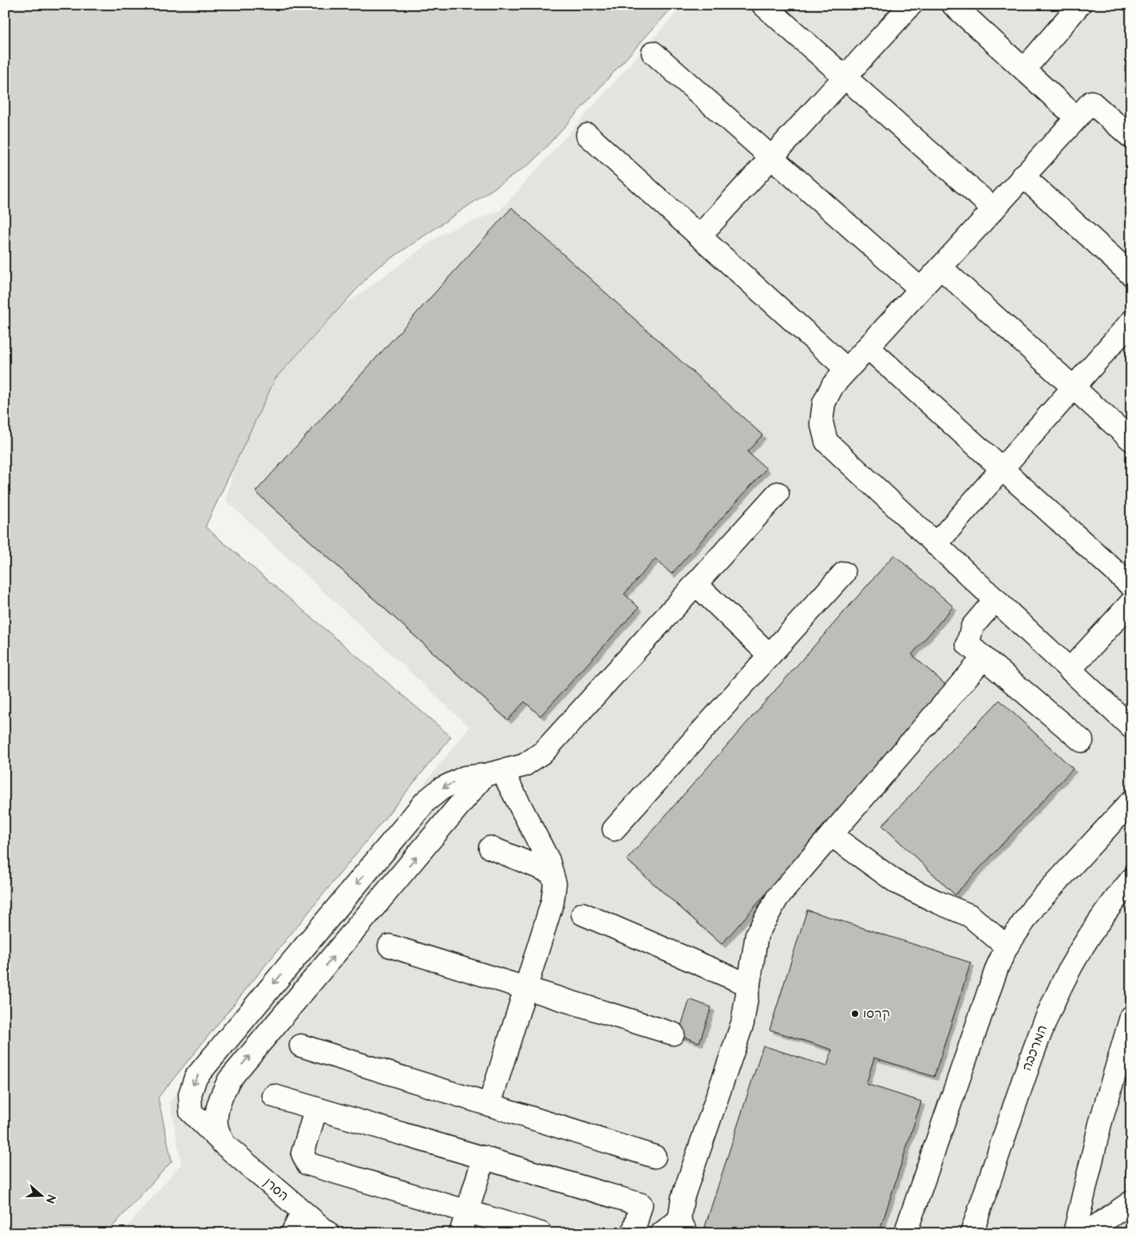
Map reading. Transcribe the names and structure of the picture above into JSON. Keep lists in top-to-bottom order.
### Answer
{
  "streets": {
    "street": ["המרכבה", "הסרן"]
  },
  "places": ["קרסו"],
  "north": "right"
}
